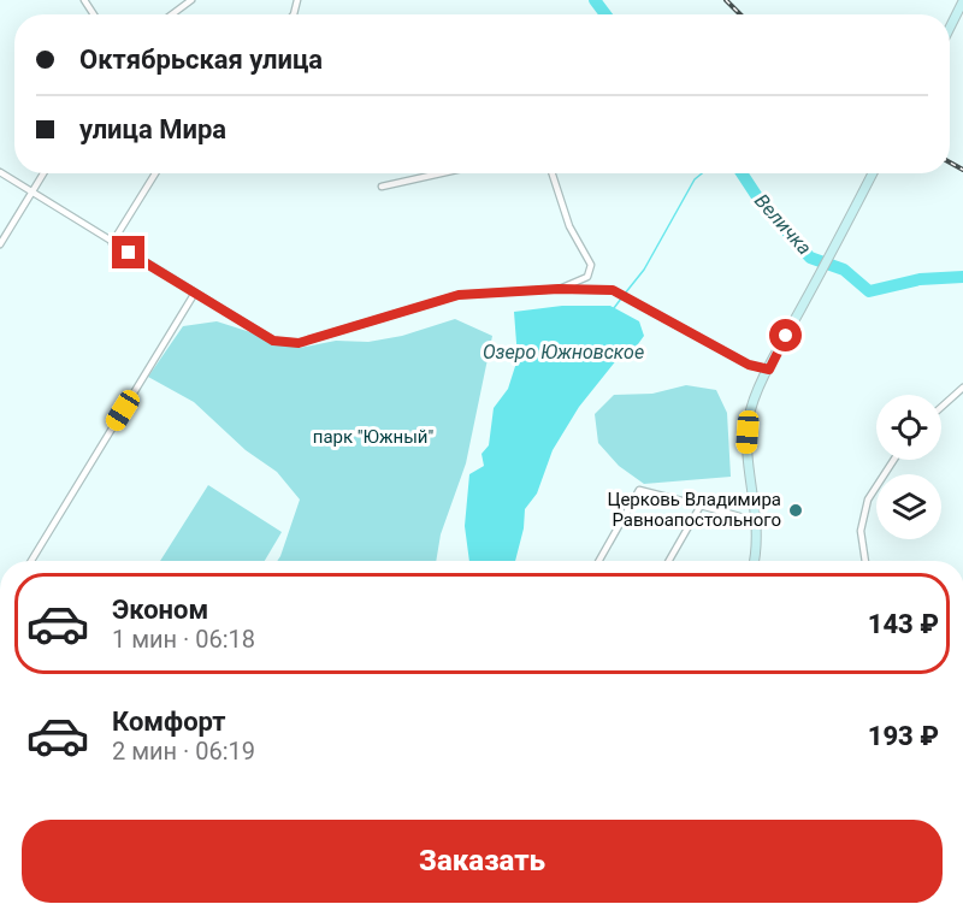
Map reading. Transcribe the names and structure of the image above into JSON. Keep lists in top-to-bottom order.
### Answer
{
  "water": ["Величка", "Озеро Южновское"],
  "parks": ["парк \"Южный\""],
  "places": ["Церковь Владимира Равноапостольного"],
  "page": {
    "banner": ["Октябрьская улица", "улица Мира"],
    "list": [
      {
        "name": "Эконом",
        "note": "1 мин · 06:18",
        "value": "143 ₽"
      },
      {
        "name": "Комфорт",
        "note": "2 мин · 06:19",
        "value": "193 ₽"
      }
    ],
    "buttons": "Заказать"
  }
}
